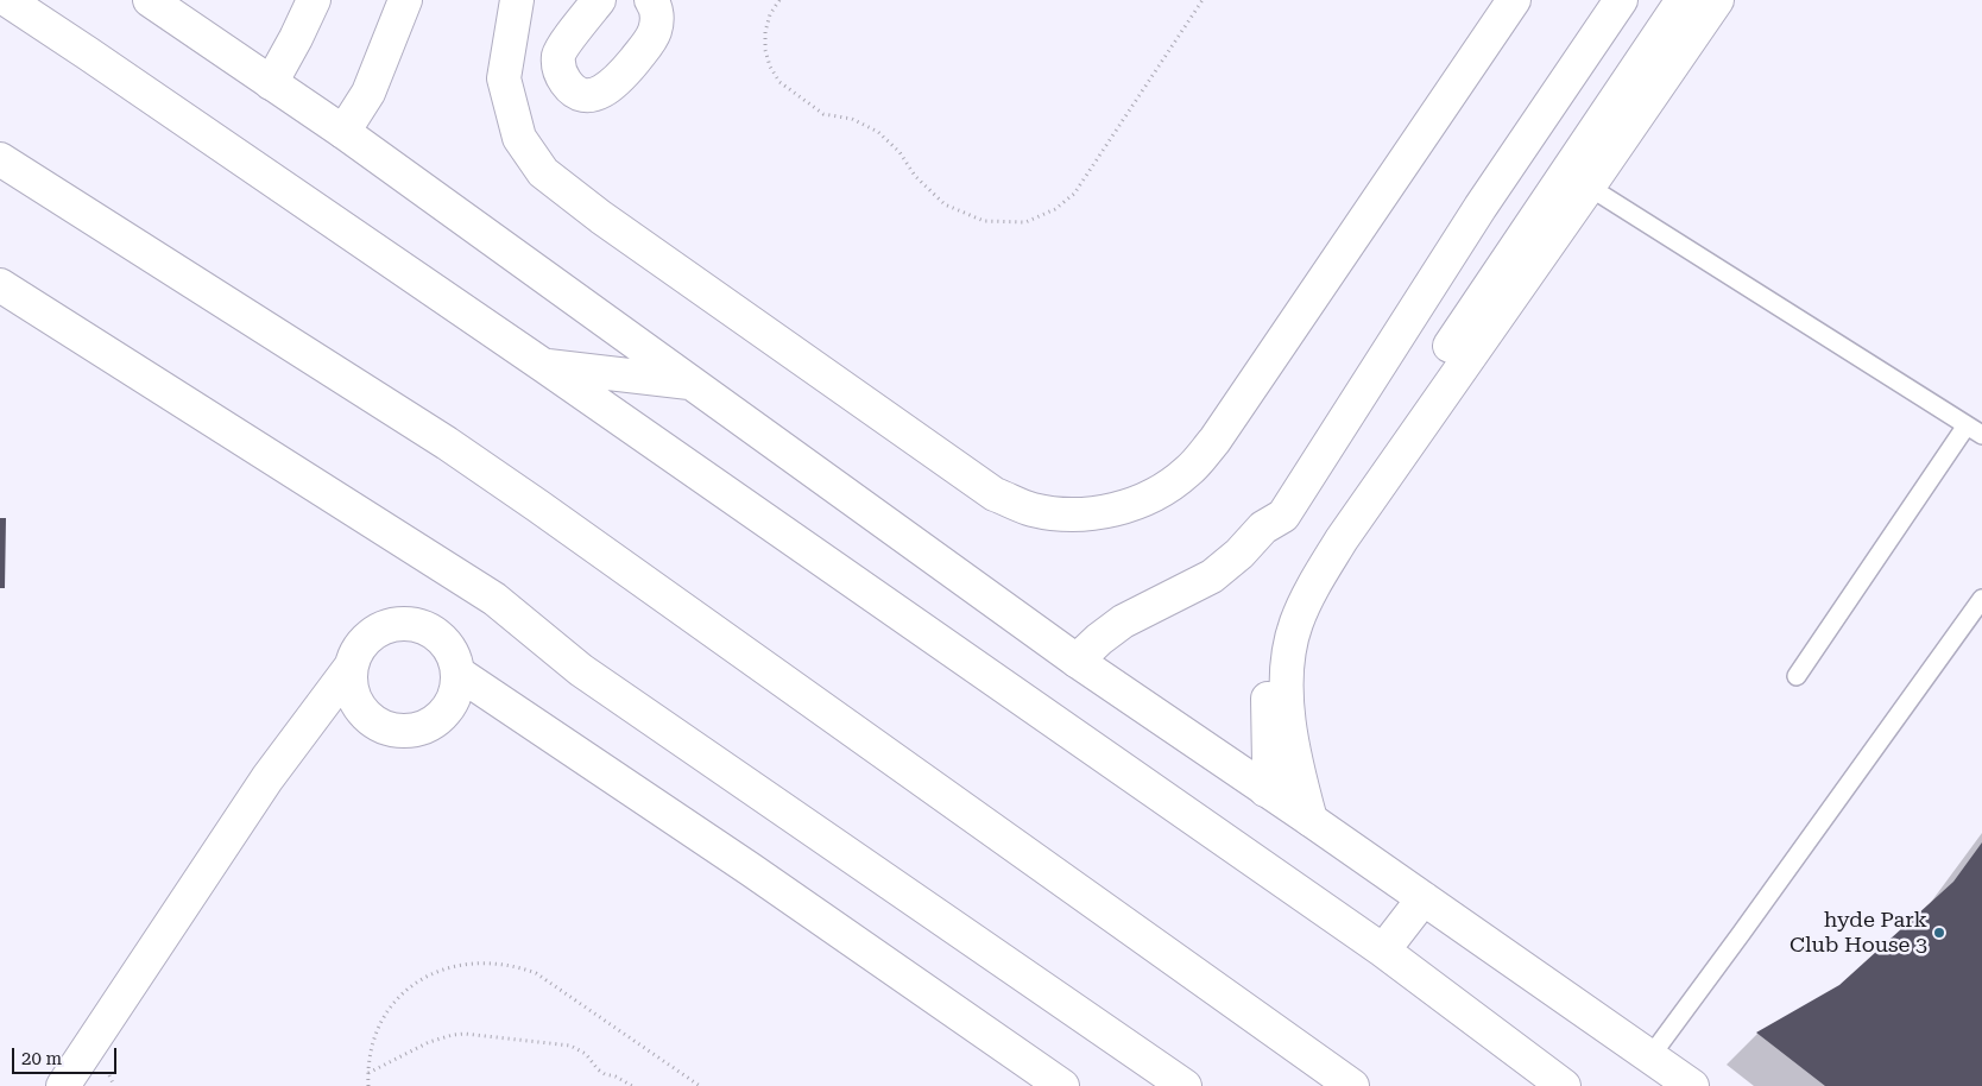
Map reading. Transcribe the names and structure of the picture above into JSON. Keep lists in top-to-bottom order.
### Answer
{
  "places": ["hyde Park Club House 3"],
  "scale_bar": "20 m"
}
